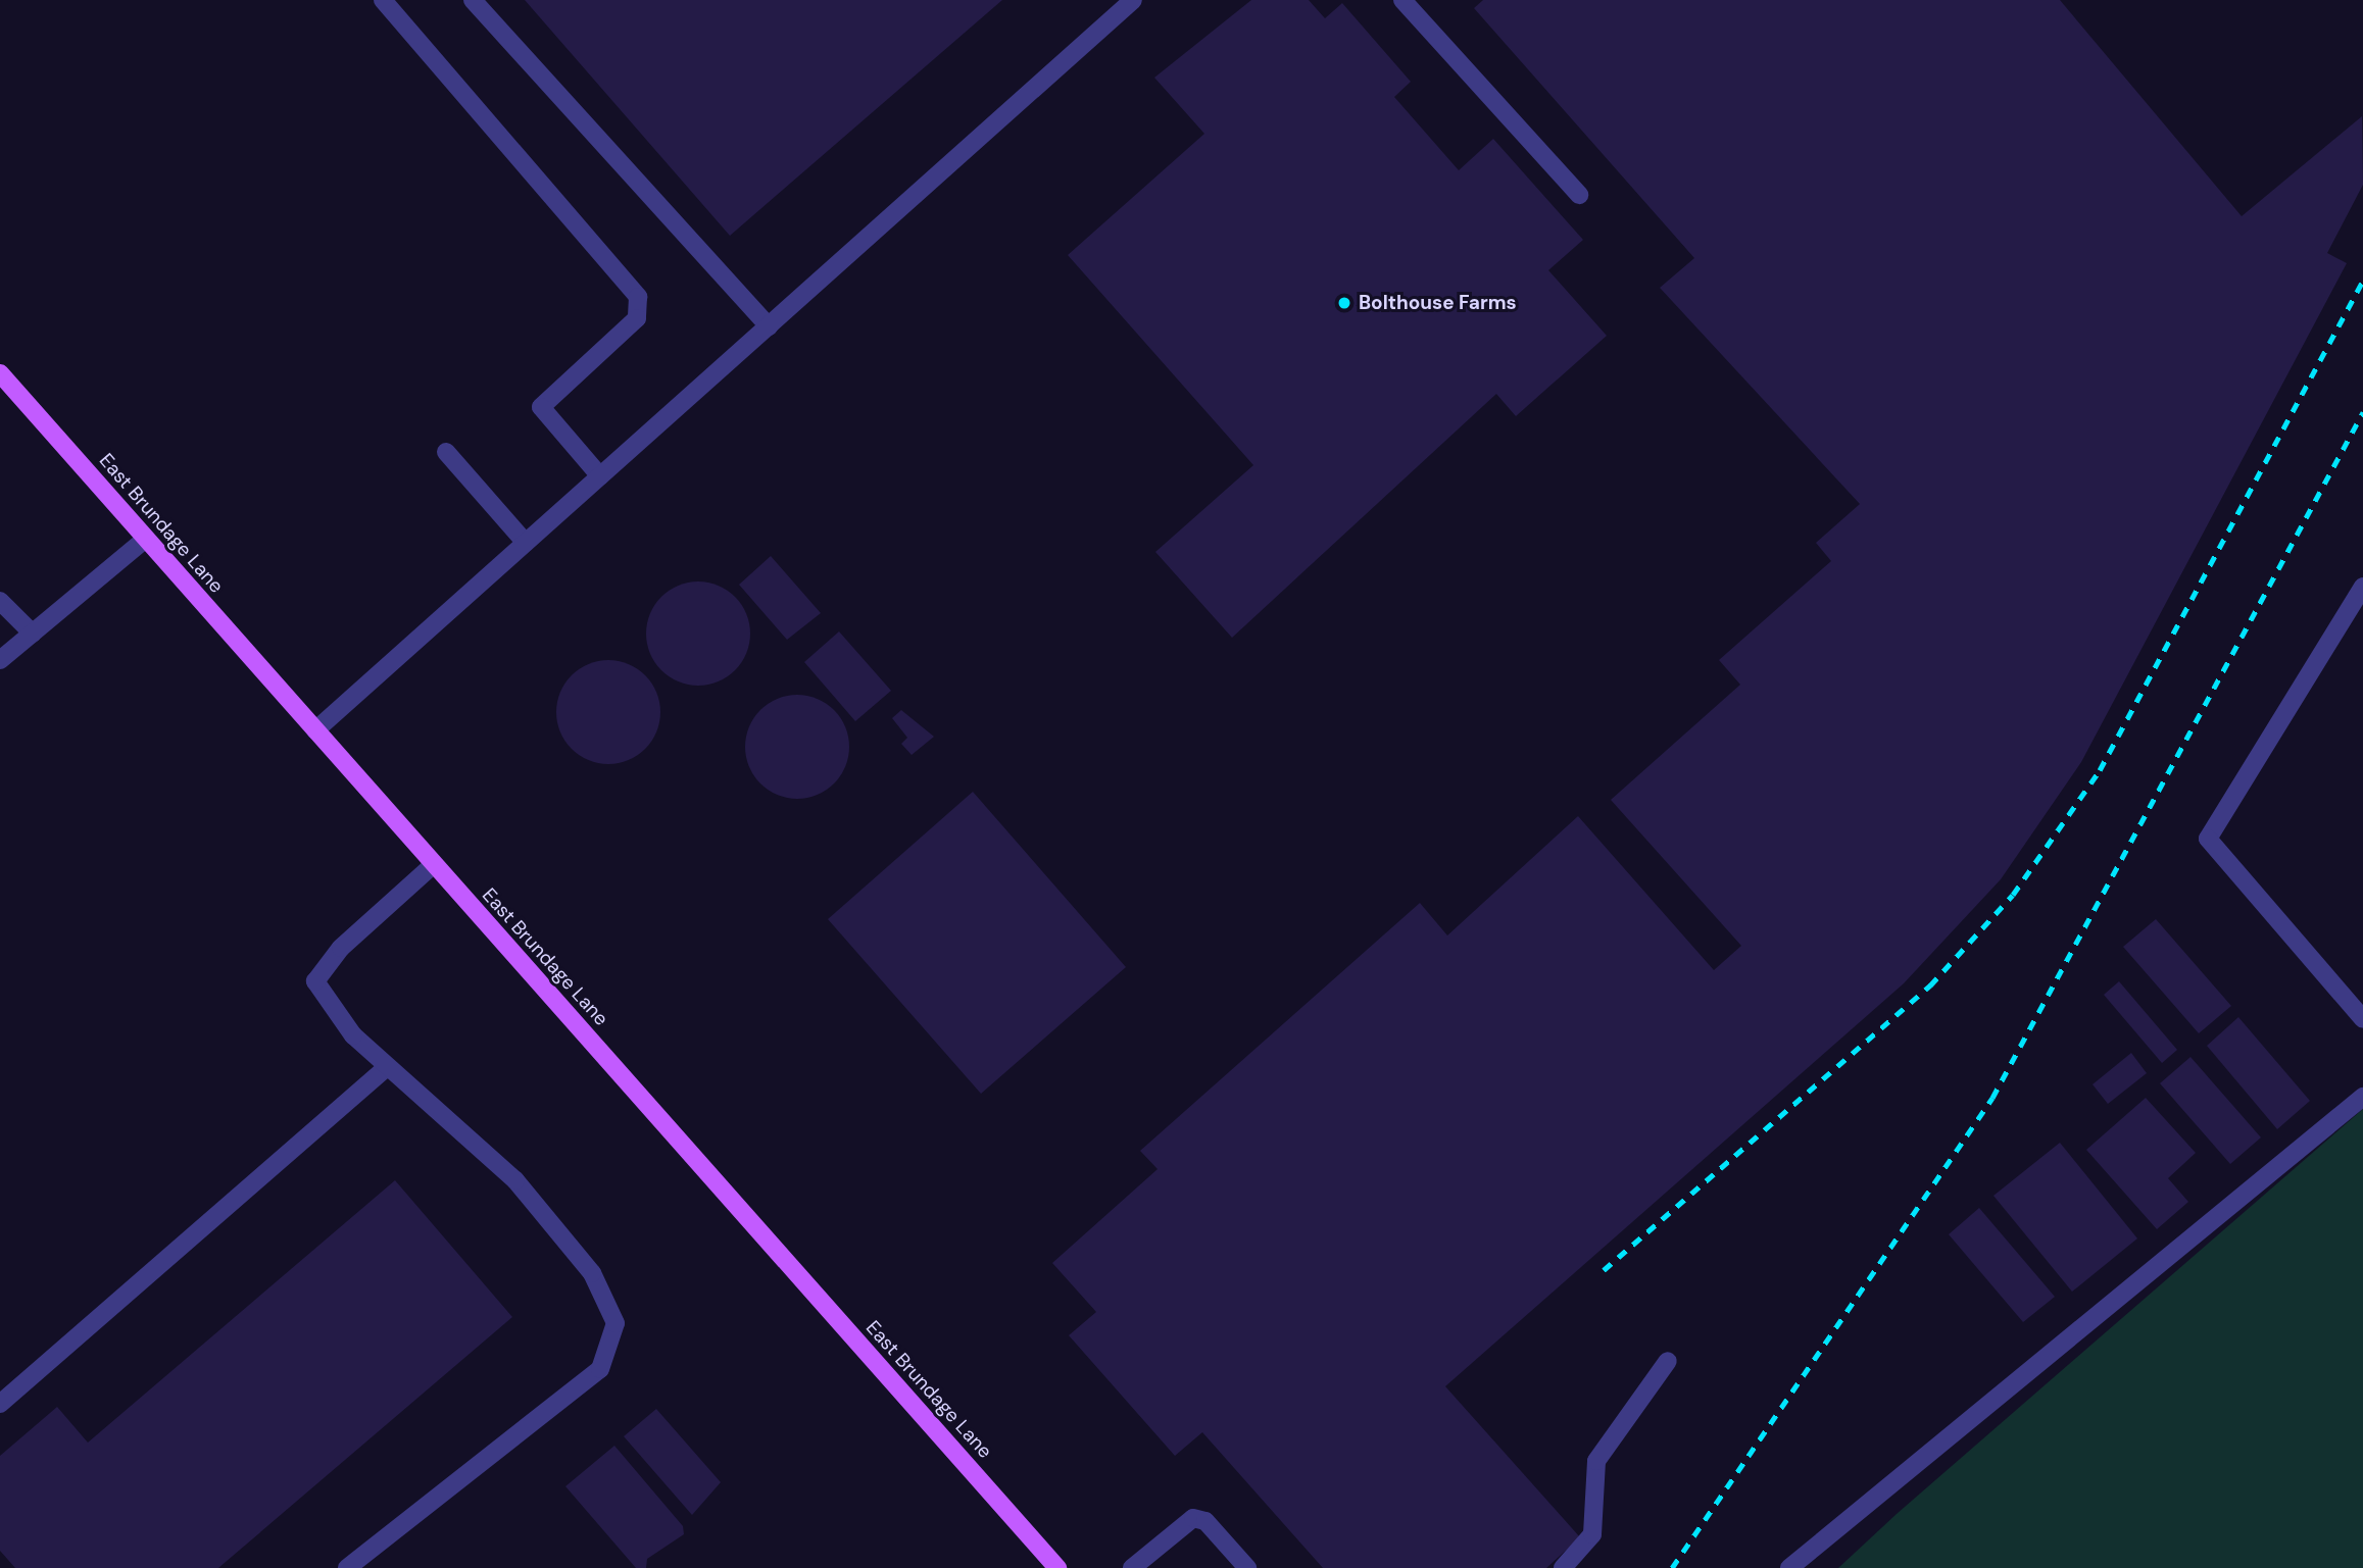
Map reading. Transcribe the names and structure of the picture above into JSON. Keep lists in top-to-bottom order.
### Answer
{
  "streets": {
    "main road": ["East Brundage Lane"]
  },
  "places": ["Bolthouse Farms"]
}
